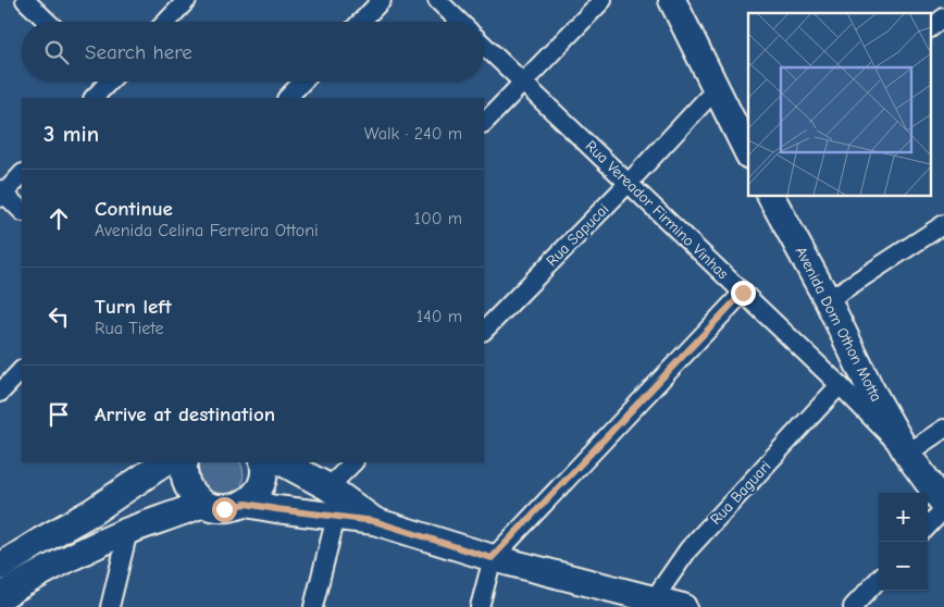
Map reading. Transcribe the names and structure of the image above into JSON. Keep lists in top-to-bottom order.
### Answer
{
  "streets": {
    "main road": ["Avenida Dom Othon Motta"],
    "street": ["Rua Vereador Firmino Vinhas", "Rua Sapucai", "Rua Baguari"]
  },
  "crossings": [
    ["Rua Vereador Firmino Vinhas", "Rua Sapucai"],
    ["Rua Vereador Firmino Vinhas", "Avenida Dom Othon Motta"],
    ["Rua Vereador Firmino Vinhas", "Rua Baguari"]
  ],
  "page": {
    "search": "Search here",
    "heading": ["3 min", "Walk · 240 m"],
    "list": [
      ["Continue", "Avenida Celina Ferreira Ottoni", "100 m"],
      ["Turn left", "Rua Tiete", "140 m"],
      "Arrive at destination"
    ],
    "map_buttons": ["+", "−"]
  }
}
